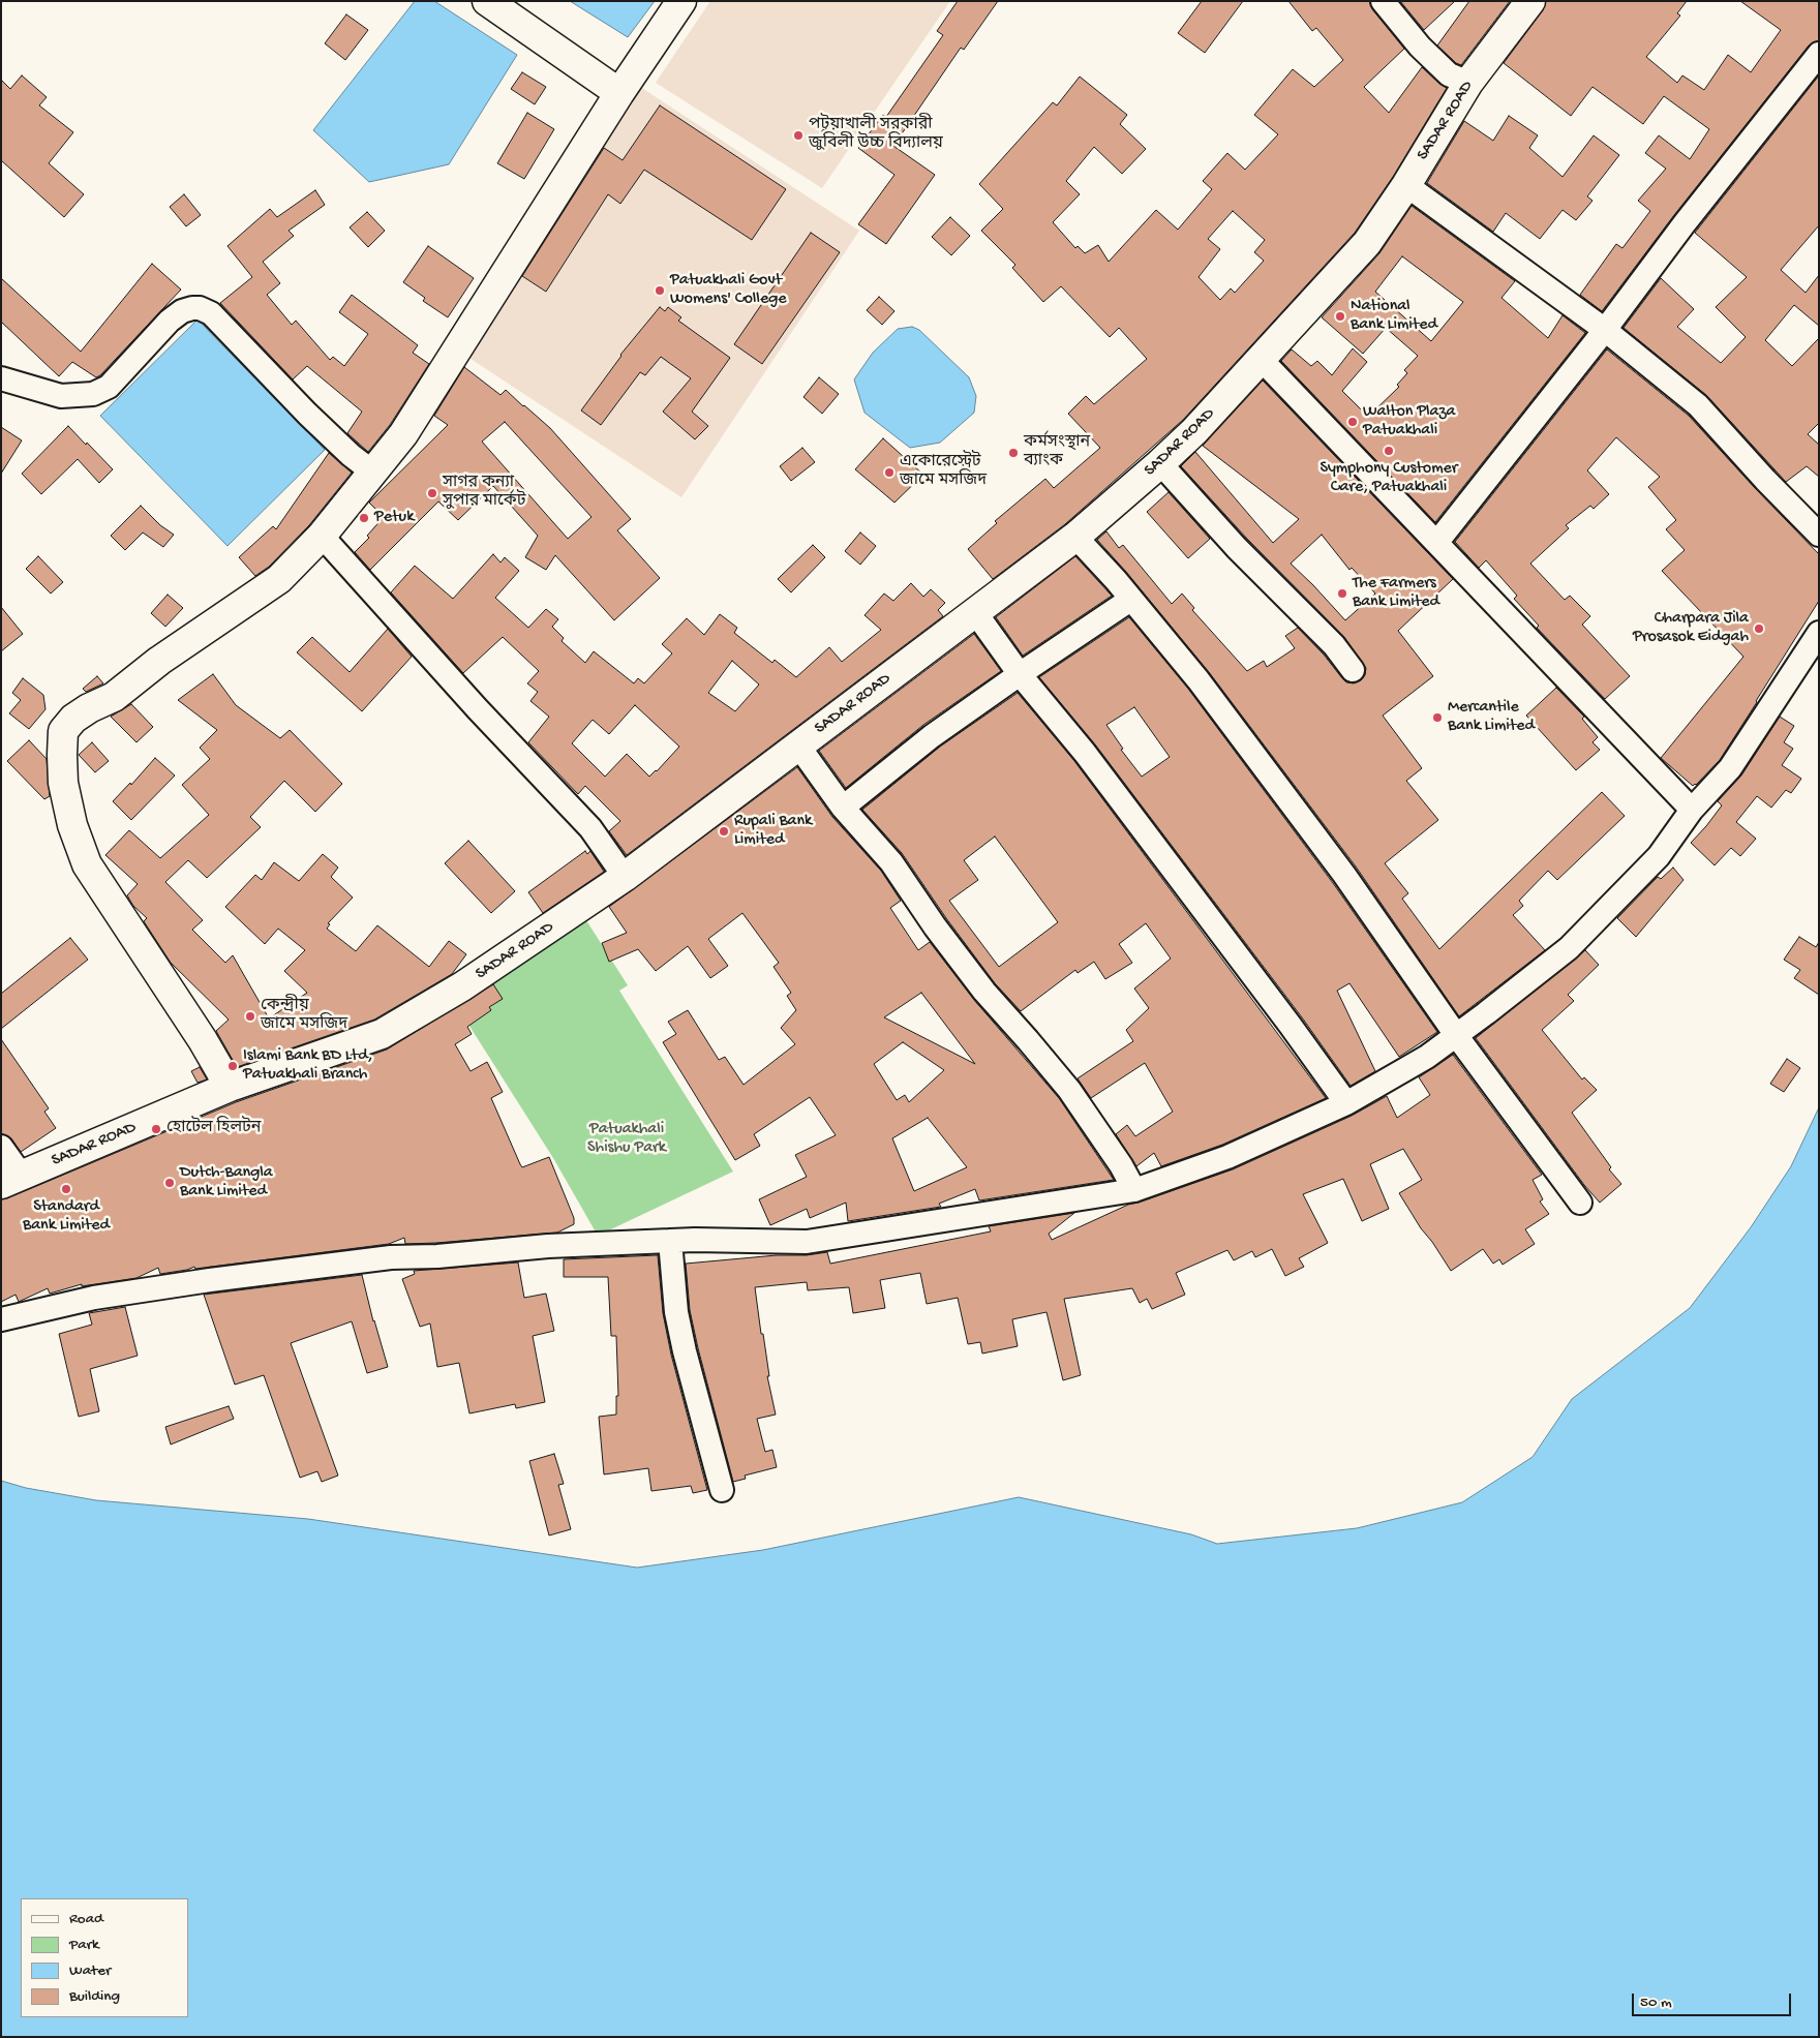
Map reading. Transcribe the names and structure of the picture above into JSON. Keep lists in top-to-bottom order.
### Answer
{
  "streets": {
    "street": ["SADAR ROAD"]
  },
  "parks": ["Patuakhali Shishu Park"],
  "places": [
    "পটুয়াখালী সরকারী জুবিলী উচ্চ বিদ্যালয়",
    "Patuakhali Govt Womens' College",
    "National Bank Limited",
    "Walton Plaza Patuakhali",
    "Symphony Customer Care, Patuakhali",
    "কর্মসংস্থান ব্যাংক",
    "একোরেস্ট্রেট জামে মসজিদ",
    "সাগর কন্যা সুপার মার্কেট",
    "Petuk",
    "The Farmers Bank Limited",
    "Charpara Jila Prosasok Eidgah",
    "Mercantile Bank Limited",
    "Rupali Bank Limited",
    "কেন্দ্রীয় জামে মসজিদ",
    "Islami Bank BD Ltd, Patuakhali Branch",
    "হোটেল হিলটন",
    "Dutch-Bangla Bank Limited",
    "Standard Bank Limited"
  ],
  "legend": [
    "Road",
    "Park",
    "Water",
    "Building"
  ],
  "scale_bar": "50 m"
}
